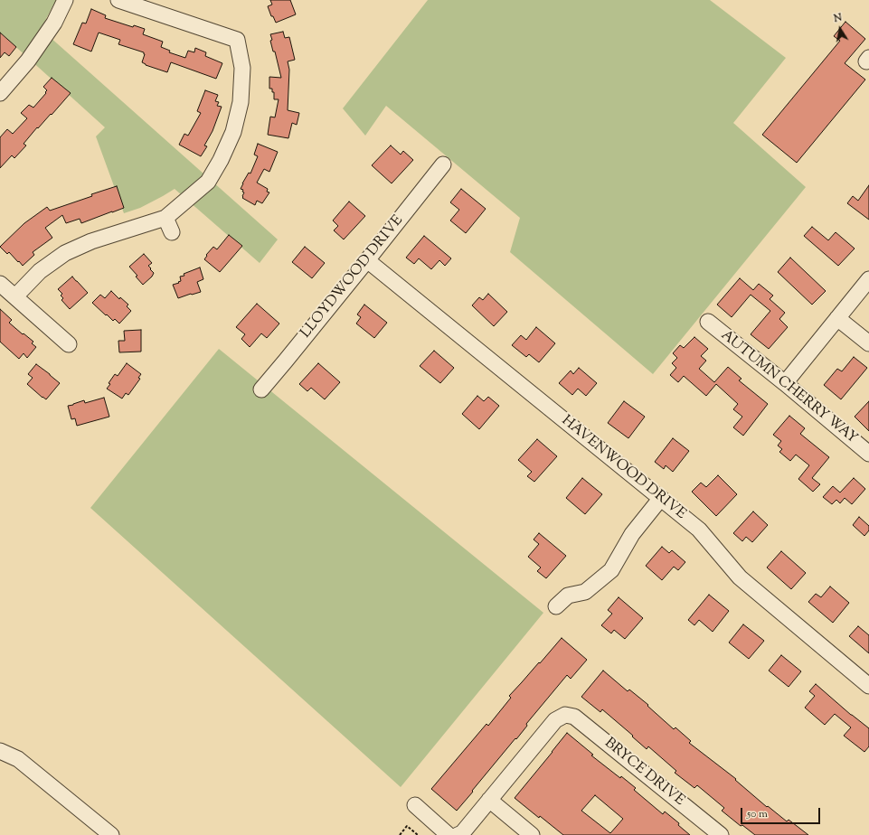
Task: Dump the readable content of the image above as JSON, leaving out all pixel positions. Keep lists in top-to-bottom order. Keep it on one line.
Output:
{"streets":{"street":["LLOYDWOOD DRIVE","AUTUMN CHERRY WAY","HAVENWOOD DRIVE","BRYCE DRIVE"]},"crossings":[["LLOYDWOOD DRIVE","HAVENWOOD DRIVE"]],"scale_bar":"50 m","north":"top"}
